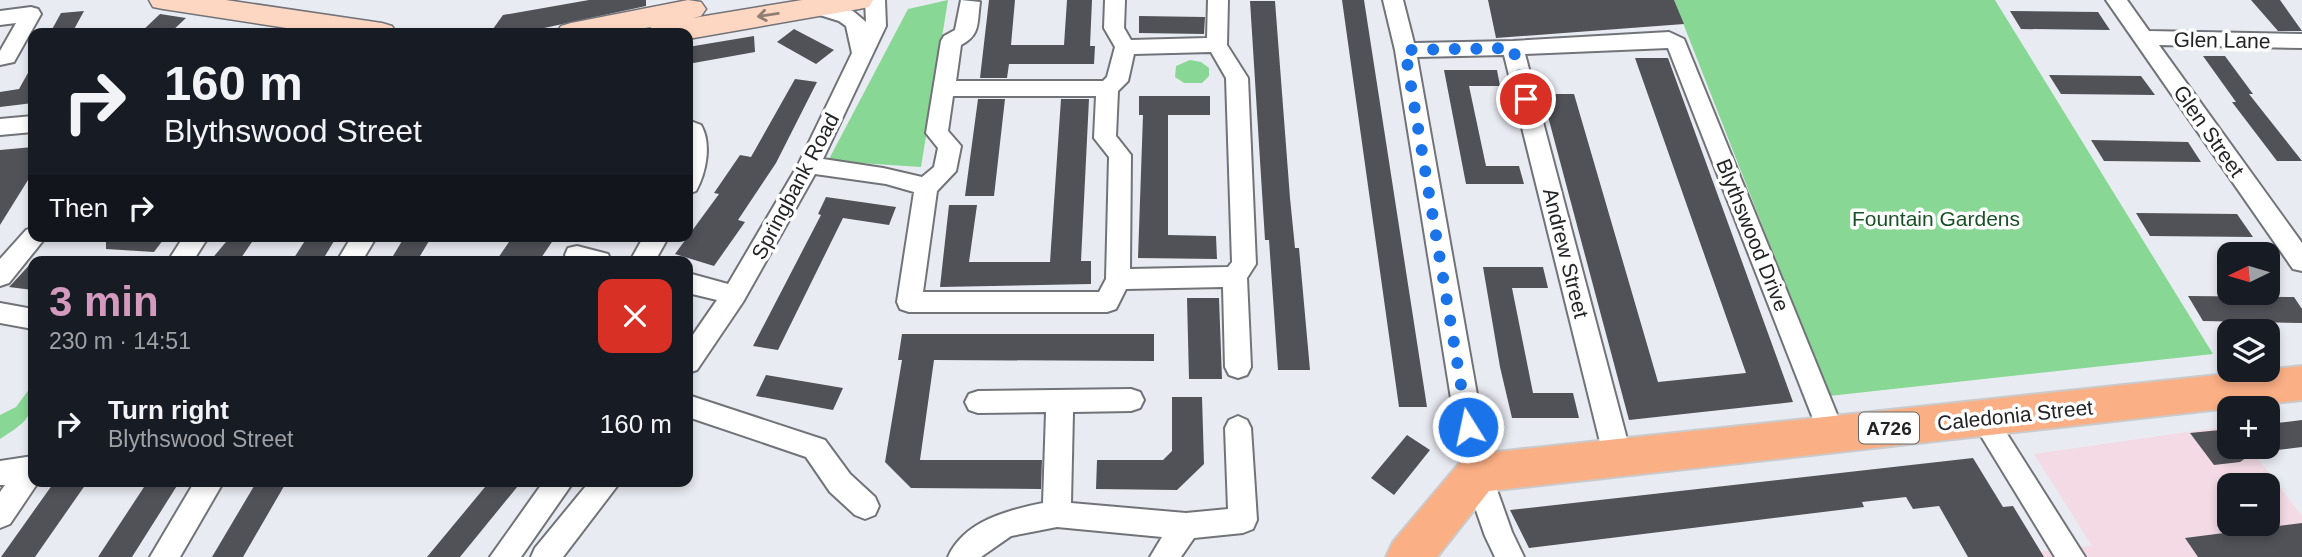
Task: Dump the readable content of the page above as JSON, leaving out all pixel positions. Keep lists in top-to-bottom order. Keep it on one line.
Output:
{"streets":{"main road":["Caledonia Street","A726"],"street":["Glen Lane","Glen Street","Springbank Road","Blythswood Drive","Andrew Street"]},"crossings":[["Glen Lane","Glen Street"],["Blythswood Drive","Andrew Street"],["Blythswood Drive","Caledonia Street"],["Andrew Street","Caledonia Street"]],"parks":["Fountain Gardens"],"north":"left","page":{"turn":["160 m","Blythswood Street"],"then":"Then","map_buttons":["+","−"],"heading":["3 min","230 m · 14:51"],"list":[{"name":"Turn right","note":"Blythswood Street","value":"160 m"}]}}
